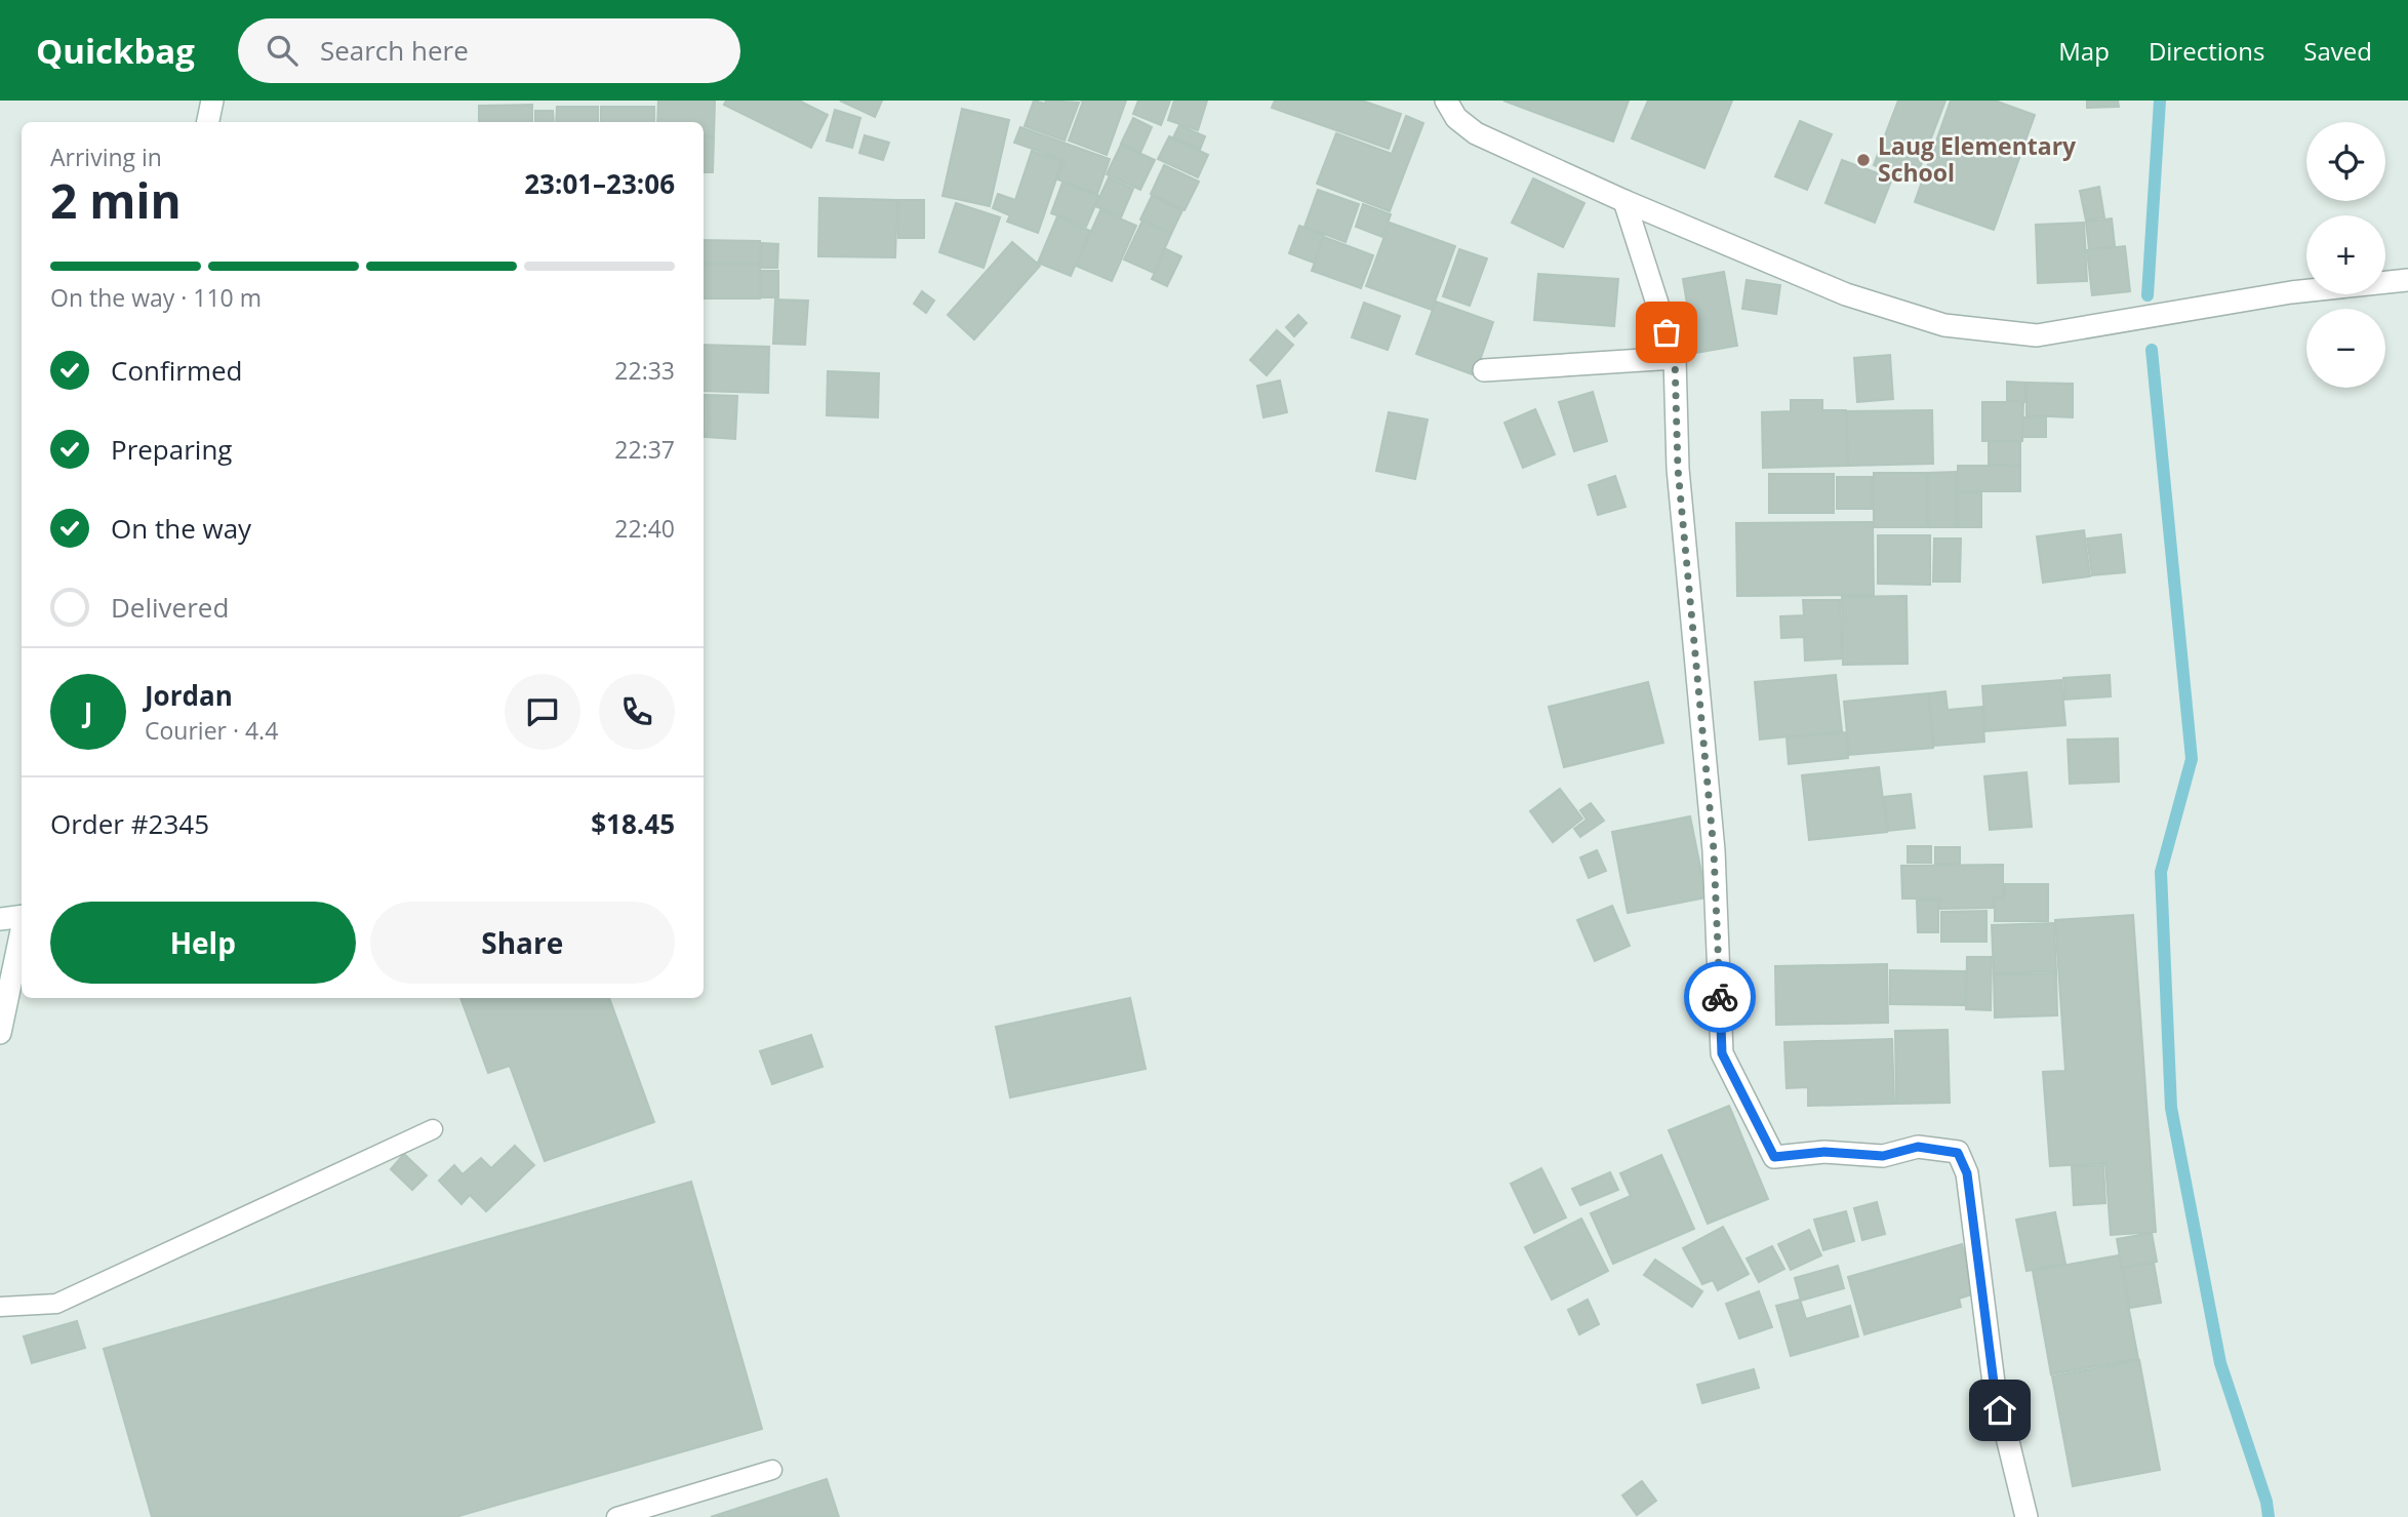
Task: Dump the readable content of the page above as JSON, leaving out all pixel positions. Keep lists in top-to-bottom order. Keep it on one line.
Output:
{"places":["Laug Elementary School"],"page":{"header":"Quickbag","search":"Search here","nav":["Map","Directions","Saved"],"map_buttons":["+","−"],"heading":["2 min","Arriving in","23:01–23:06"],"panel":["Jordan","Courier · 4.4","Order #2345","$18.45"],"bar":"On the way · 110 m","list":[["Confirmed","22:33"],["Preparing","22:37"],["On the way","22:40"],"Delivered"],"round":"J","buttons":["Help","Share"]}}
